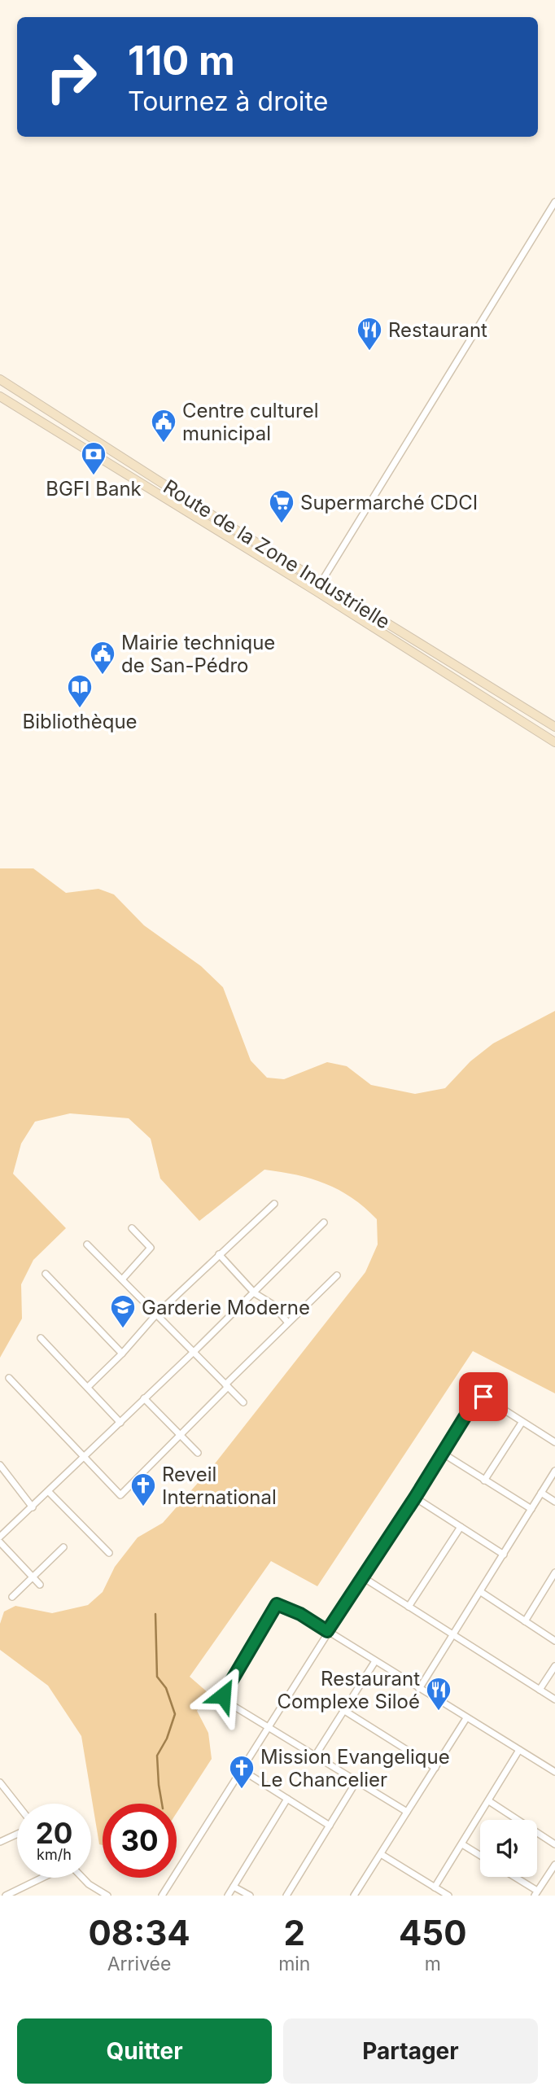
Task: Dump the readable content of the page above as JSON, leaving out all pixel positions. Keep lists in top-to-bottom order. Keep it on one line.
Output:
{"streets":{"main road":["Route de la Zone Industrielle"]},"places":{"restaurant":["Restaurant","Restaurant Complexe Siloé"],"public building":["Centre culturel municipal","Mairie technique de San-Pédro"],"bank":["BGFI Bank"],"supermarket":["Supermarché CDCI"],"library":["Bibliothèque"],"school or university":["Garderie Moderne"],"church":["Reveil International","Mission Evangelique Le Chancelier"]},"page":{"turn":["110 m","Tournez à droite"],"speed":"20 km/h","limit":"30","eta":["08:34","Arrivée","2","min","450","m"],"buttons":["Quitter","Partager"]}}
